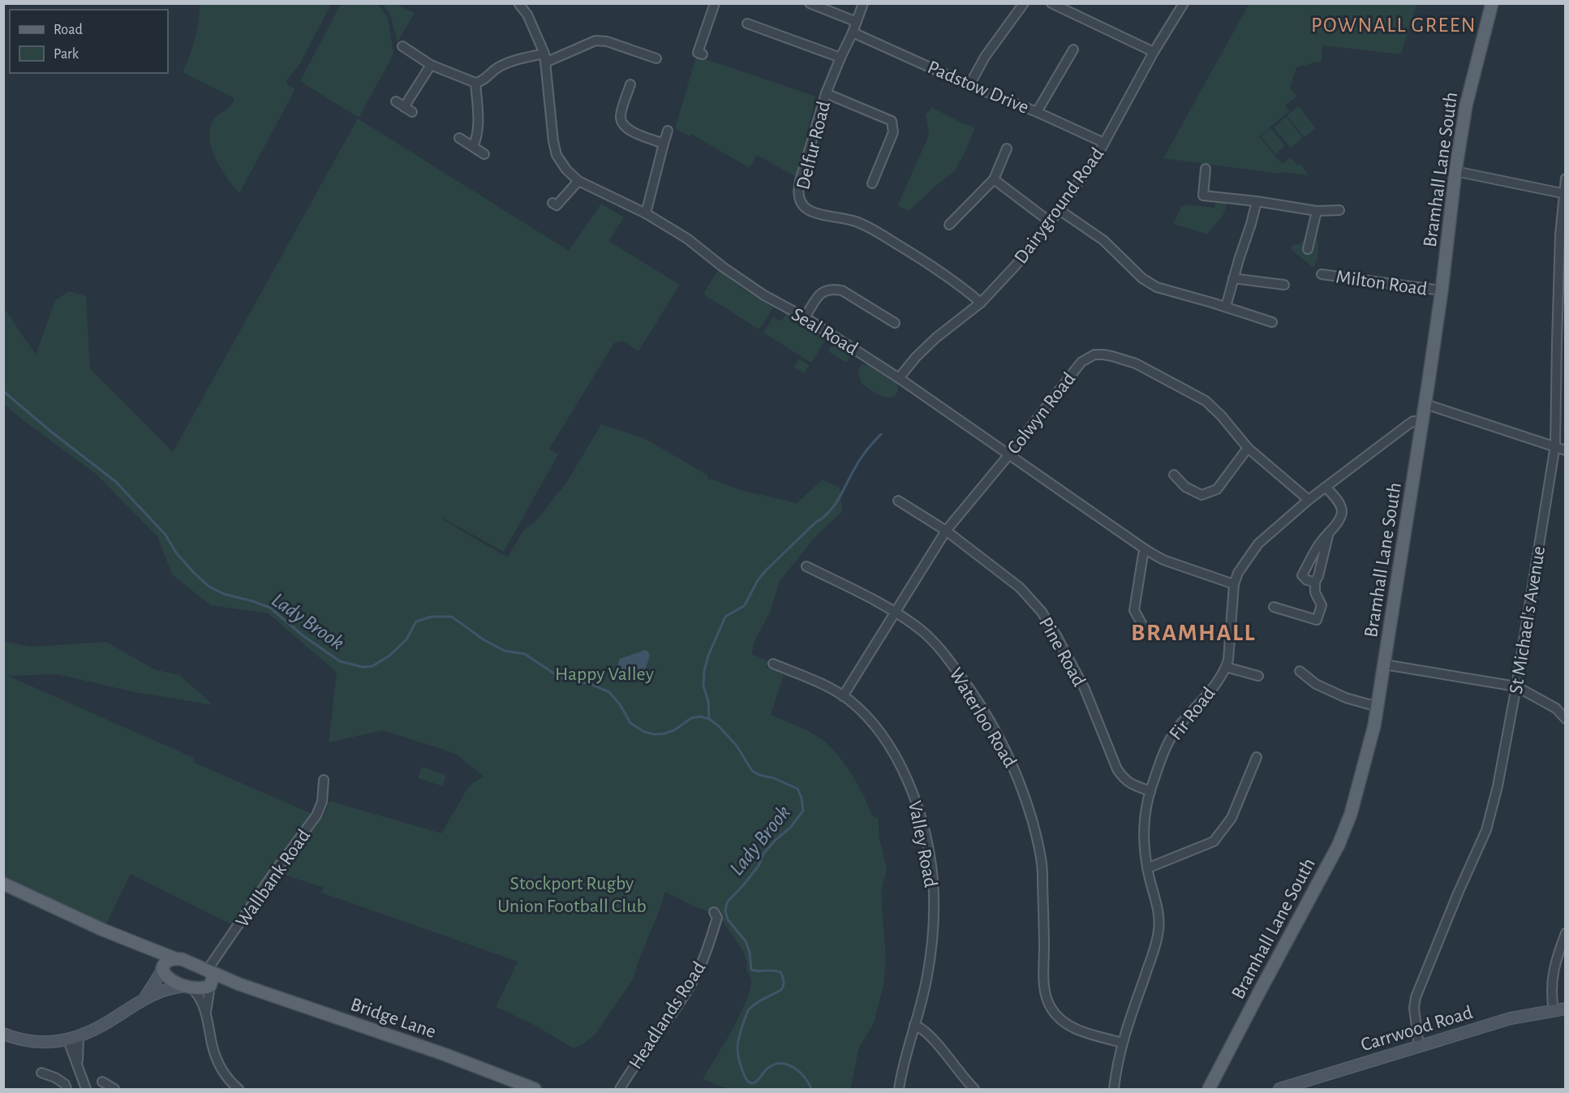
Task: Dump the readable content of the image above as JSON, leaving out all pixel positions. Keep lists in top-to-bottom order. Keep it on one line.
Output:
{"streets":{"main road":["Bramhall Lane South","Bridge Lane"],"street":["Padstow Drive","Delfur Road","Dairyground Road","Milton Road","Seal Road","Colwyn Road","St Michael's Avenue","Pine Road","Fir Road","Waterloo Road","Valley Road","Wallbank Road","Headlands Road","Carrwood Road"]},"crossings":[["Padstow Drive","Delfur Road"],["Padstow Drive","Dairyground Road"],["Delfur Road","Dairyground Road"],["Bramhall Lane South","Milton Road"],["Bramhall Lane South","Fir Road"],["Dairyground Road","Seal Road"],["Seal Road","Colwyn Road"],["Seal Road","Fir Road"],["Colwyn Road","Pine Road"],["Colwyn Road","Fir Road"],["Colwyn Road","Waterloo Road"],["Colwyn Road","Valley Road"],["St Michael's Avenue","Carrwood Road"],["Pine Road","Fir Road"],["Fir Road","Waterloo Road"],["Wallbank Road","Bridge Lane"]],"districts":["POWNALL GREEN","BRAMHALL"],"water":["Lady Brook"],"parks":["Happy Valley","Stockport Rugby Union Football Club"],"legend":["Road","Park"]}
